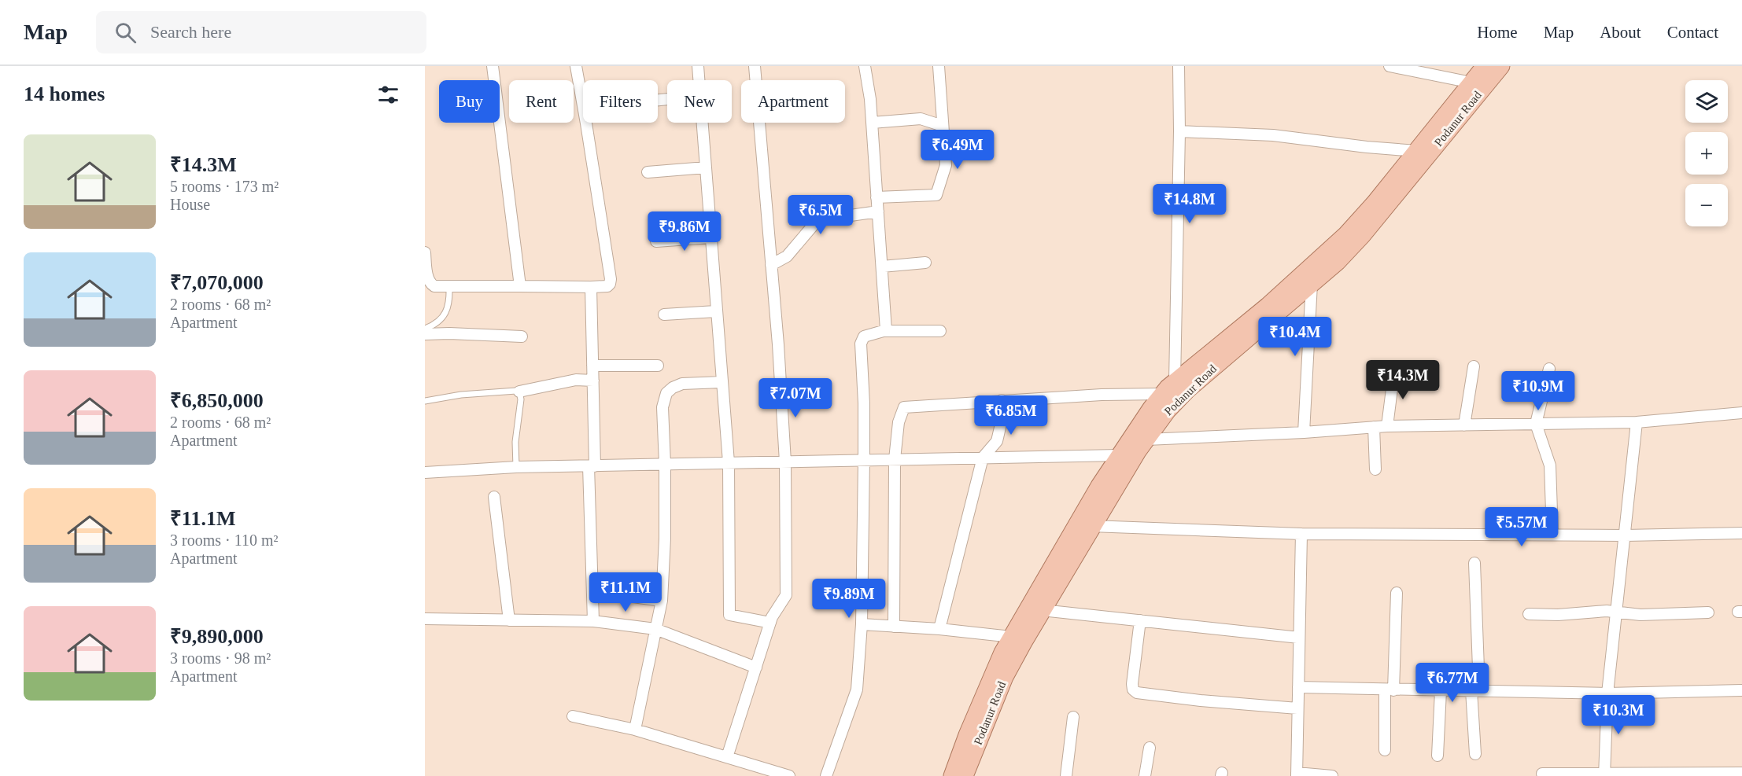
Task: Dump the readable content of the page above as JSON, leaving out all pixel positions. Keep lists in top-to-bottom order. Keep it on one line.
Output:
{"streets":{"main road":["Podanur Road"]},"page":{"header":"Map","search":"Search here","nav":["Home","Map","About","Contact"],"heading":"14 homes","map_buttons":["+","−"],"chip":["Buy","Rent","Filters","New","Apartment"],"list":[{"name":"₹14.3M","note":"5 rooms · 173 m² · House"},{"name":"₹7,070,000","note":"2 rooms · 68 m² · Apartment"},{"name":"₹6,850,000","note":"2 rooms · 68 m² · Apartment"},{"name":"₹11.1M","note":"3 rooms · 110 m² · Apartment"},{"name":"₹9,890,000","note":"3 rooms · 98 m² · Apartment"}],"price":["₹6.49M","₹14.8M","₹6.5M","₹9.86M","₹10.4M","₹14.3M","₹10.9M","₹7.07M","₹6.85M","₹5.57M","₹11.1M","₹9.89M","₹6.77M","₹10.3M"]}}
